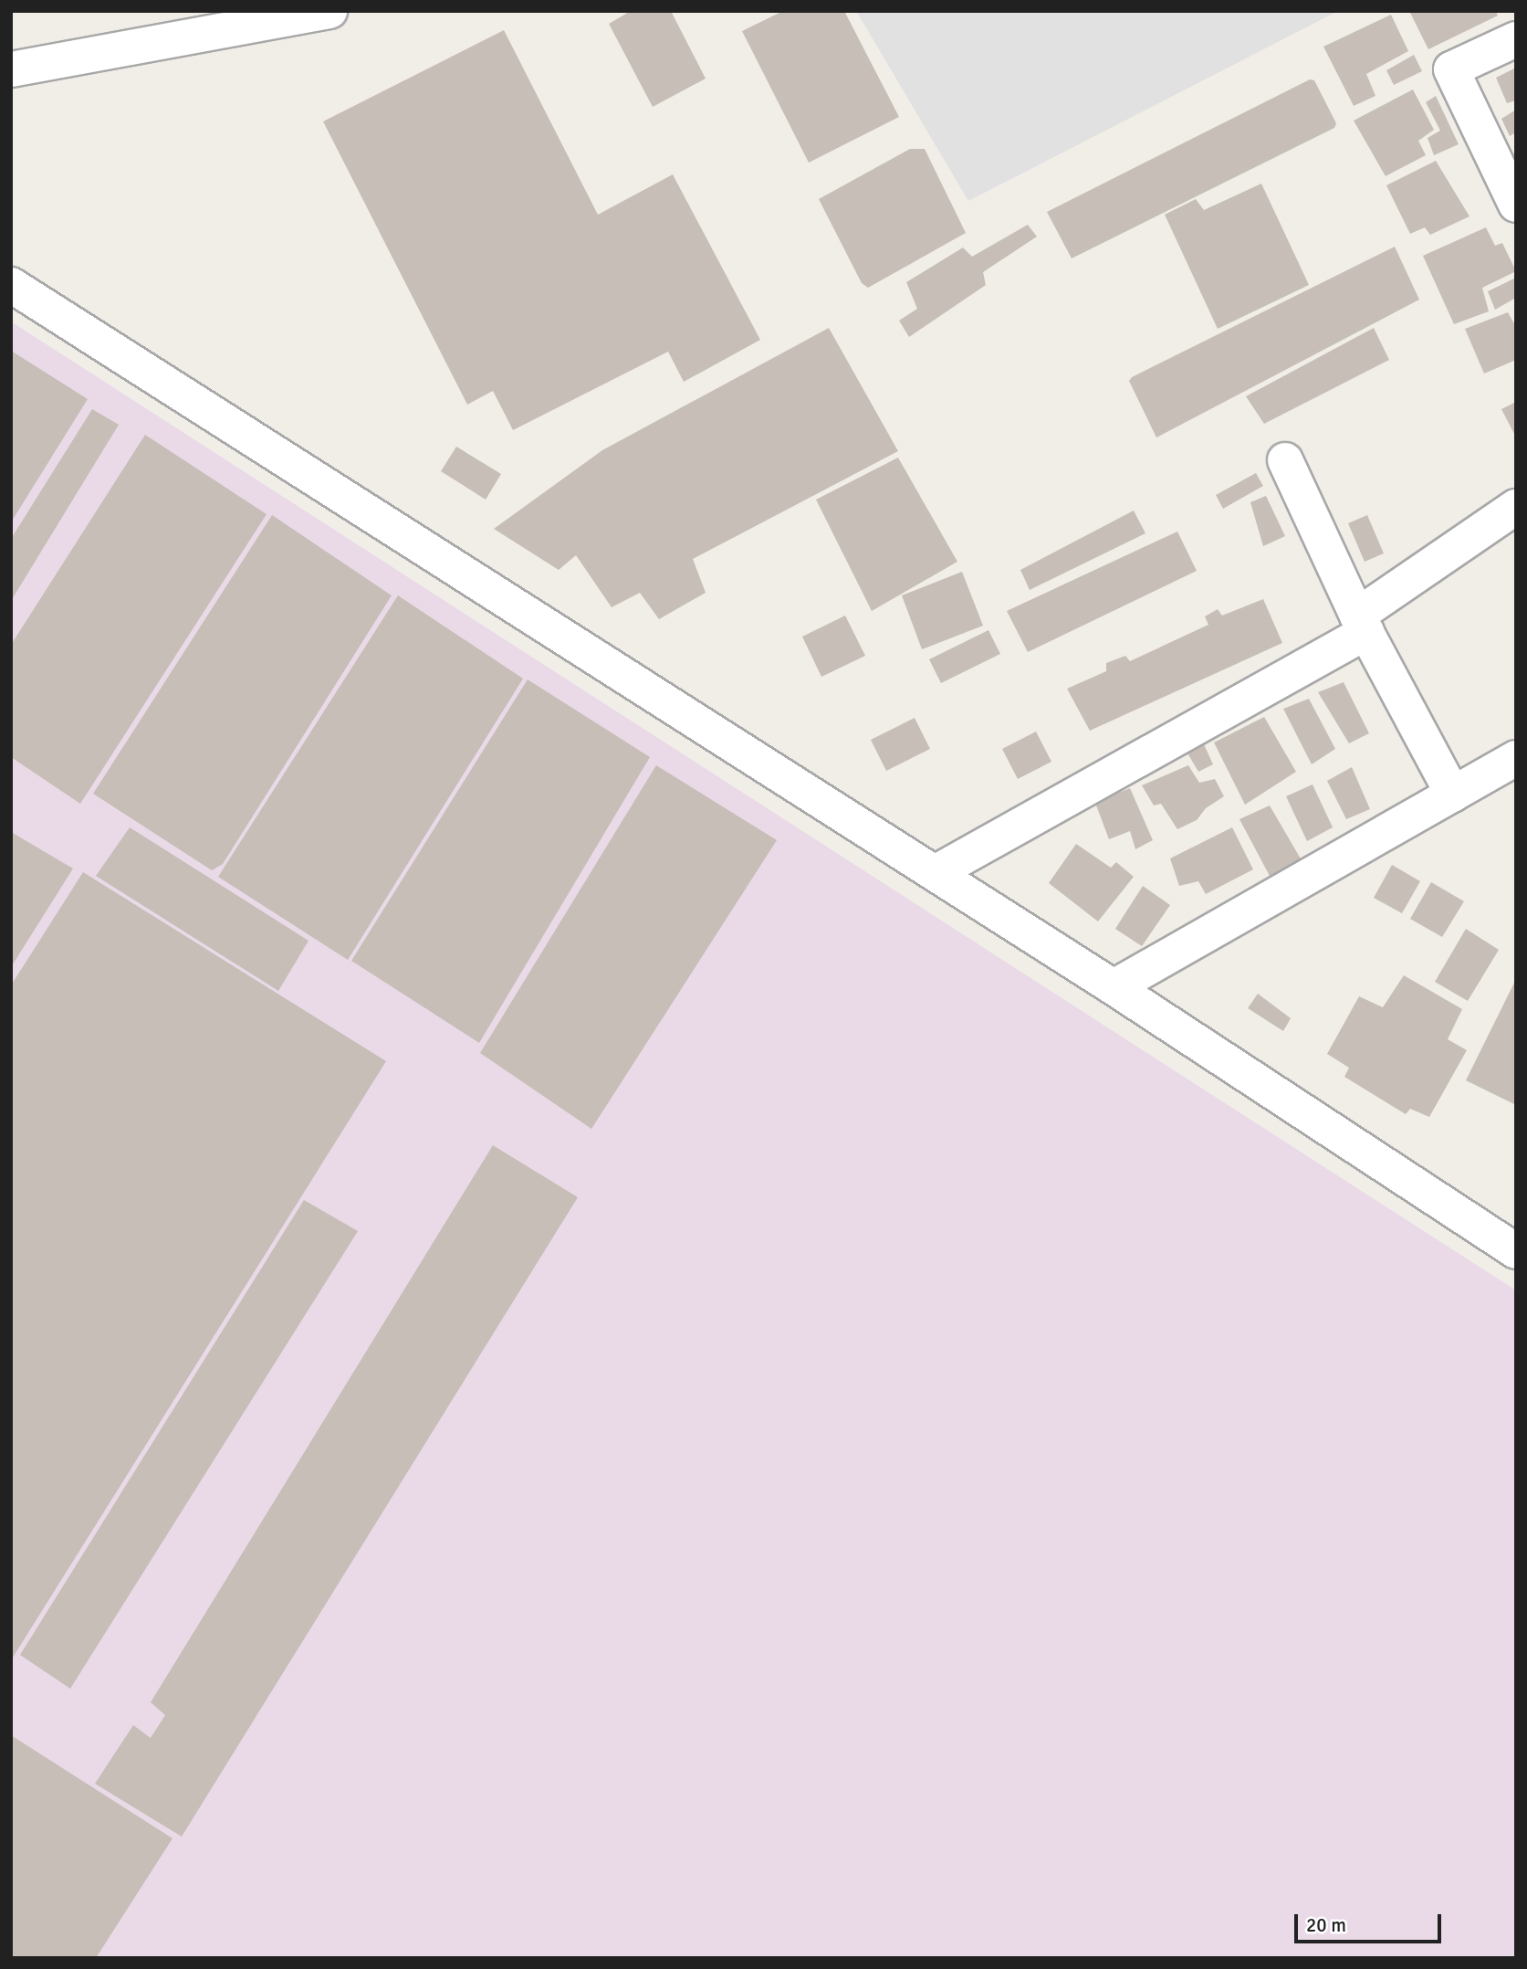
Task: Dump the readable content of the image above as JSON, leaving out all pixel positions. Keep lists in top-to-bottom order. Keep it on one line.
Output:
{"scale_bar":"20 m"}
